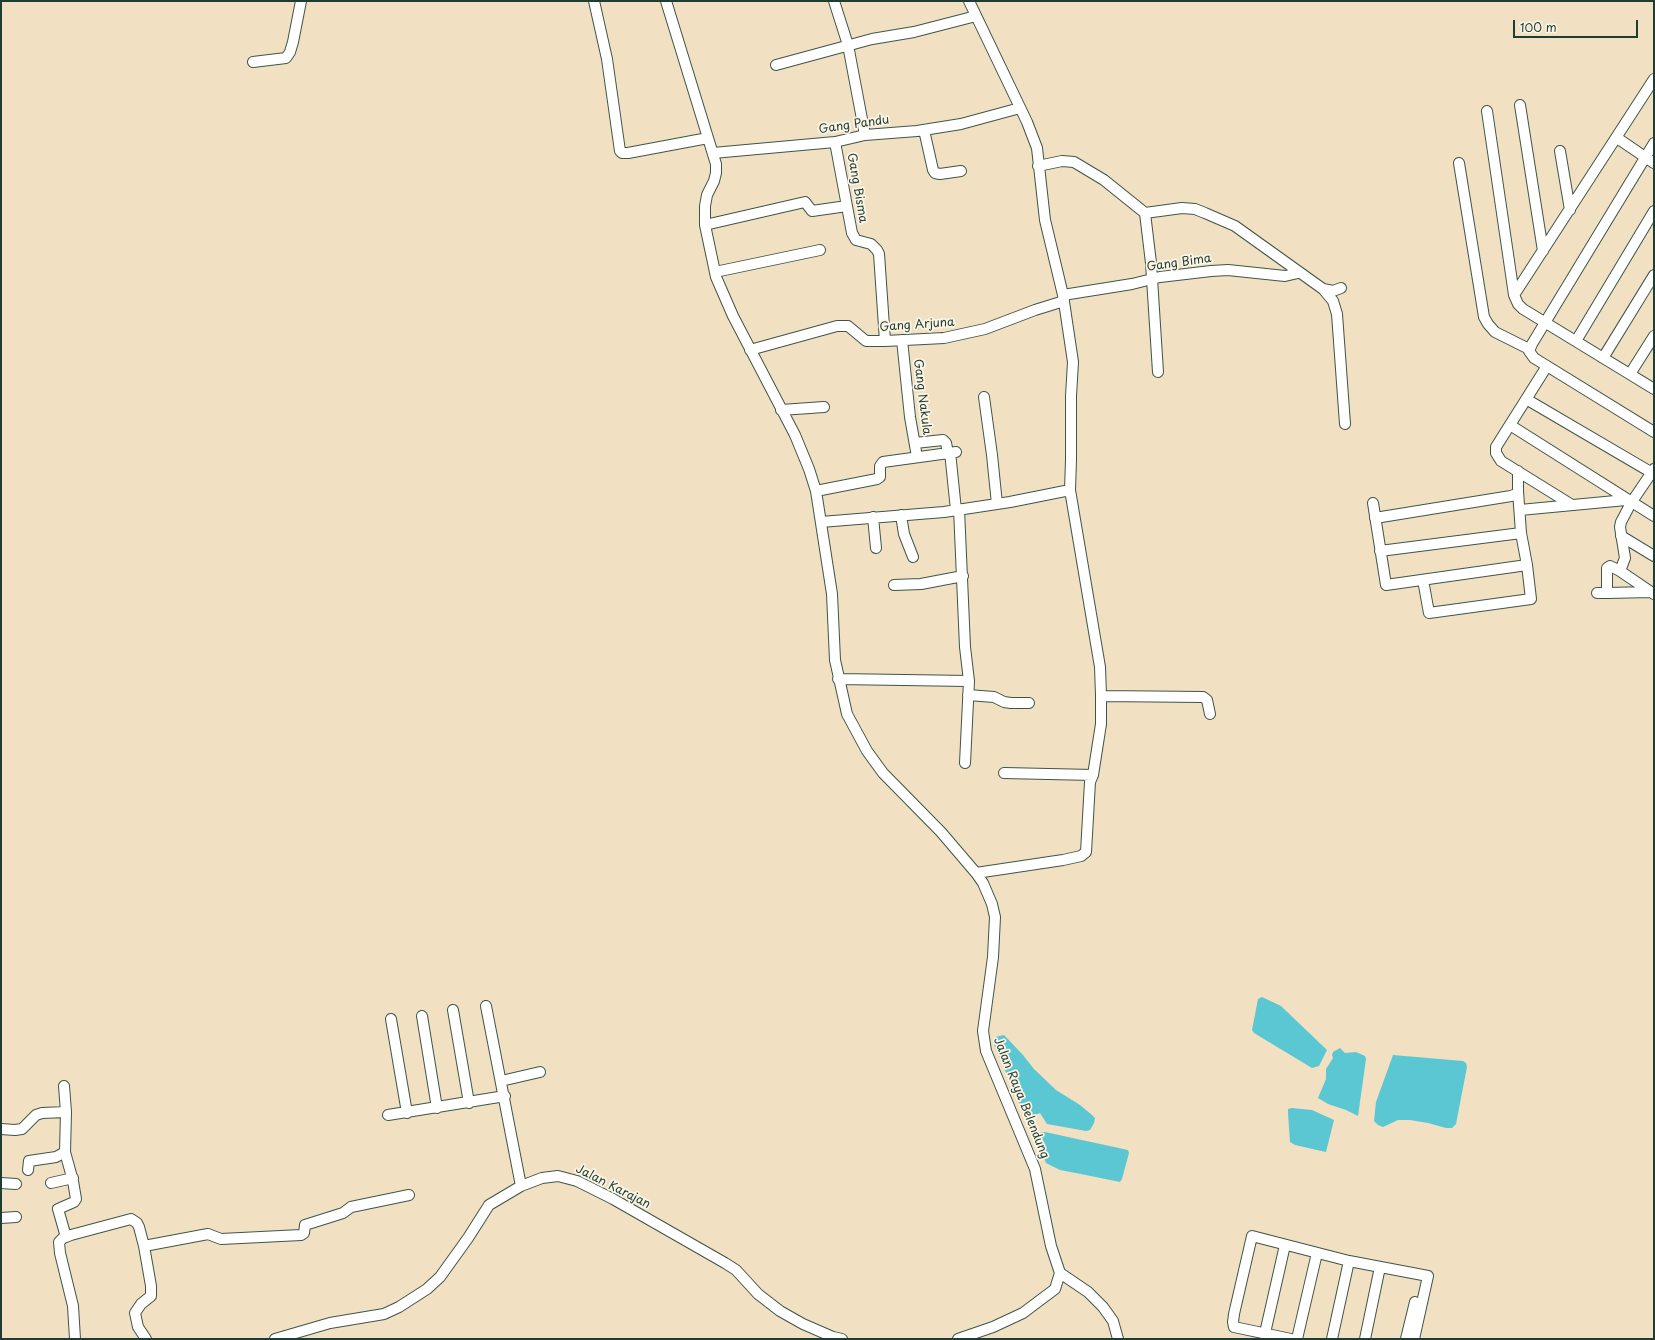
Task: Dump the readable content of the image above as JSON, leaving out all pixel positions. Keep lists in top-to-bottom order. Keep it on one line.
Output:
{"streets":{"street":["Gang Pandu","Gang Bisma","Gang Bima","Gang Arjuna","Gang Nakula","Jalan Raya Belendung","Jalan Karajan"]},"crossings":[["Gang Pandu","Gang Bisma"],["Gang Pandu","Jalan Raya Belendung"],["Gang Bisma","Gang Arjuna"],["Gang Bima","Gang Arjuna"],["Gang Arjuna","Gang Nakula"],["Gang Arjuna","Jalan Raya Belendung"]],"scale_bar":"100 m"}
